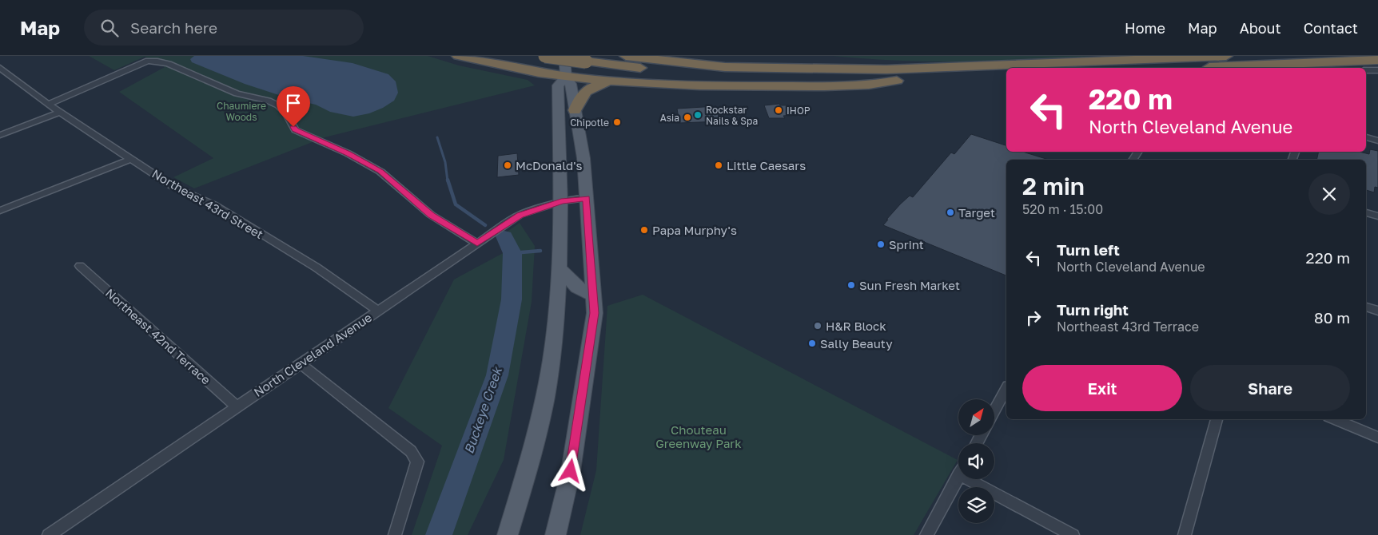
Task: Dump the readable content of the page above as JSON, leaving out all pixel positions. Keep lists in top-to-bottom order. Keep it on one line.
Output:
{"streets":{"street":["Northeast 43rd Street","Northeast 42nd Terrace","North Cleveland Avenue"]},"crossings":[["Northeast 43rd Street","North Cleveland Avenue"],["Northeast 42nd Terrace","North Cleveland Avenue"]],"water":["Buckeye Creek"],"parks":["Chaumiere Woods","Chouteau Greenway Park"],"places":["IHOP","Rockstar Nails & Spa","Asia","Chipotle","McDonald's","Little Caesars","Target","Papa Murphy's","Sprint","Sun Fresh Market","H&R Block","Sally Beauty"],"north":"top right","page":{"header":"Map","search":"Search here","nav":["Home","Map","About","Contact"],"turn":["220 m","North Cleveland Avenue"],"heading":["2 min","520 m · 15:00"],"list":[{"name":"Turn left","note":"North Cleveland Avenue","value":"220 m"},{"name":"Turn right","note":"Northeast 43rd Terrace","value":"80 m"}],"buttons":["Exit","Share"]}}
